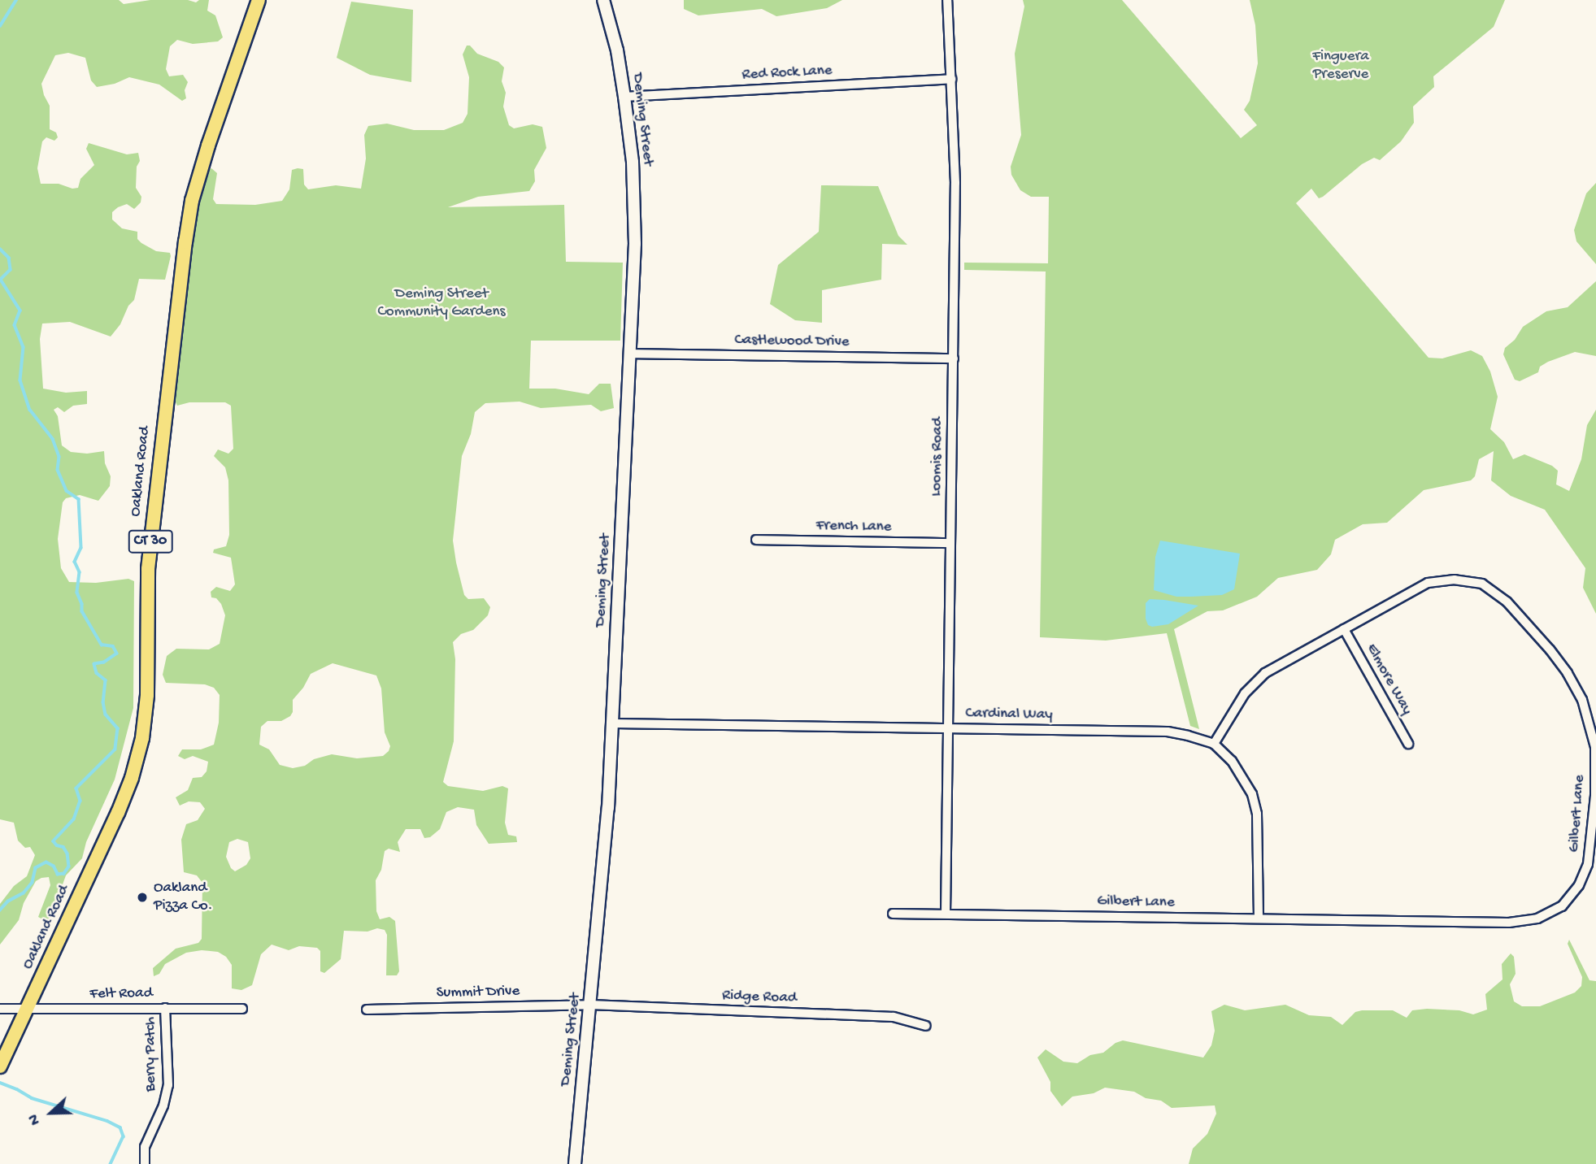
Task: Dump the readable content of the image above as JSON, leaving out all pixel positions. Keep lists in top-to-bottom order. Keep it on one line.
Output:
{"streets":{"main road":["Oakland Road","CT 30"],"street":["Red Rock Lane","Deming Street","Castlewood Drive","Loomis Road","French Lane","Elmore Way","Cardinal Way","Gilbert Lane","Summit Drive","Felt Road","Ridge Road","Berry Patch"]},"crossings":[["Red Rock Lane","Deming Street"],["Red Rock Lane","Loomis Road"],["Deming Street","Castlewood Drive"],["Deming Street","Cardinal Way"],["Deming Street","Summit Drive"],["Deming Street","Ridge Road"],["Castlewood Drive","Loomis Road"],["Loomis Road","French Lane"],["Loomis Road","Cardinal Way"],["Loomis Road","Gilbert Lane"],["Oakland Road","Felt Road"],["Elmore Way","Gilbert Lane"],["Cardinal Way","Gilbert Lane"],["Summit Drive","Ridge Road"],["Felt Road","Berry Patch"]],"parks":["Finguera Preserve","Deming Street Community Gardens"],"places":["Oakland Pizza Co."],"north":"left"}
